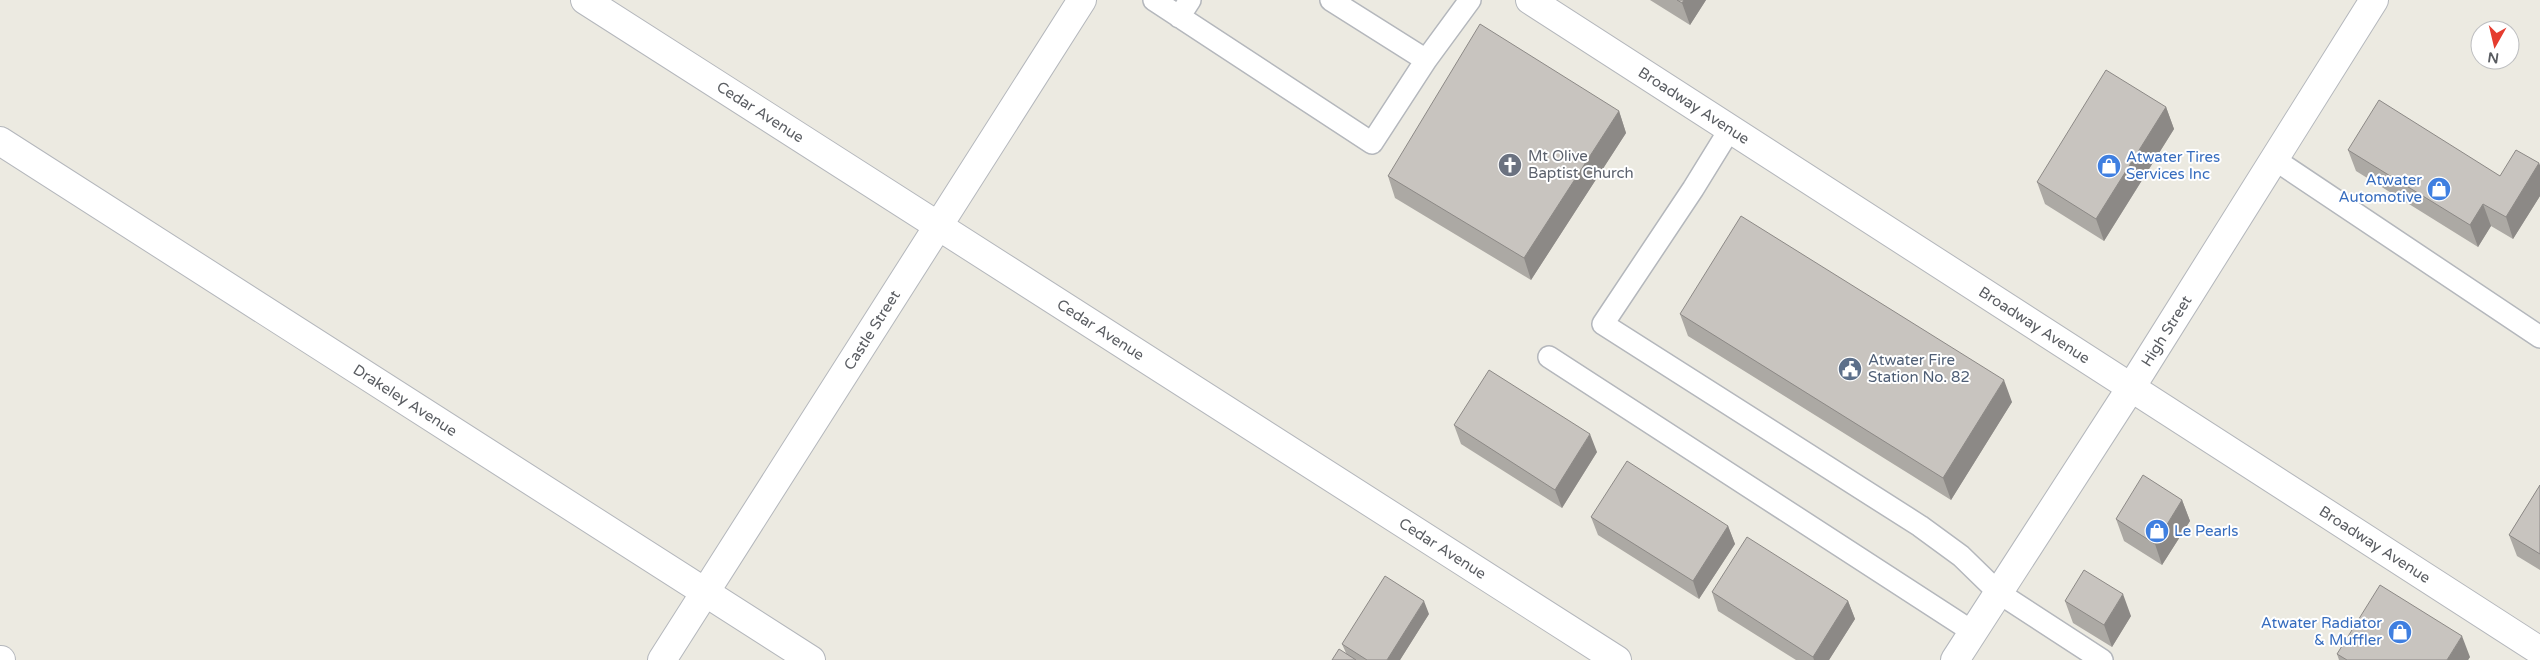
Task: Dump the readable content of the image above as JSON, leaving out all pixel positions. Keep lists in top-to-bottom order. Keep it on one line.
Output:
{"streets":{"street":["Broadway Avenue","Cedar Avenue","Castle Street","High Street","Drakeley Avenue"]},"crossings":[["Broadway Avenue","High Street"],["Cedar Avenue","Castle Street"],["Castle Street","Drakeley Avenue"]],"places":{"church":["Mt Olive Baptist Church"],"shop":["Atwater Tires Services Inc","Atwater Automotive","Le Pearls","Atwater Radiator & Muffler"],"public building":["Atwater Fire Station No. 82"]},"north":"bottom"}
